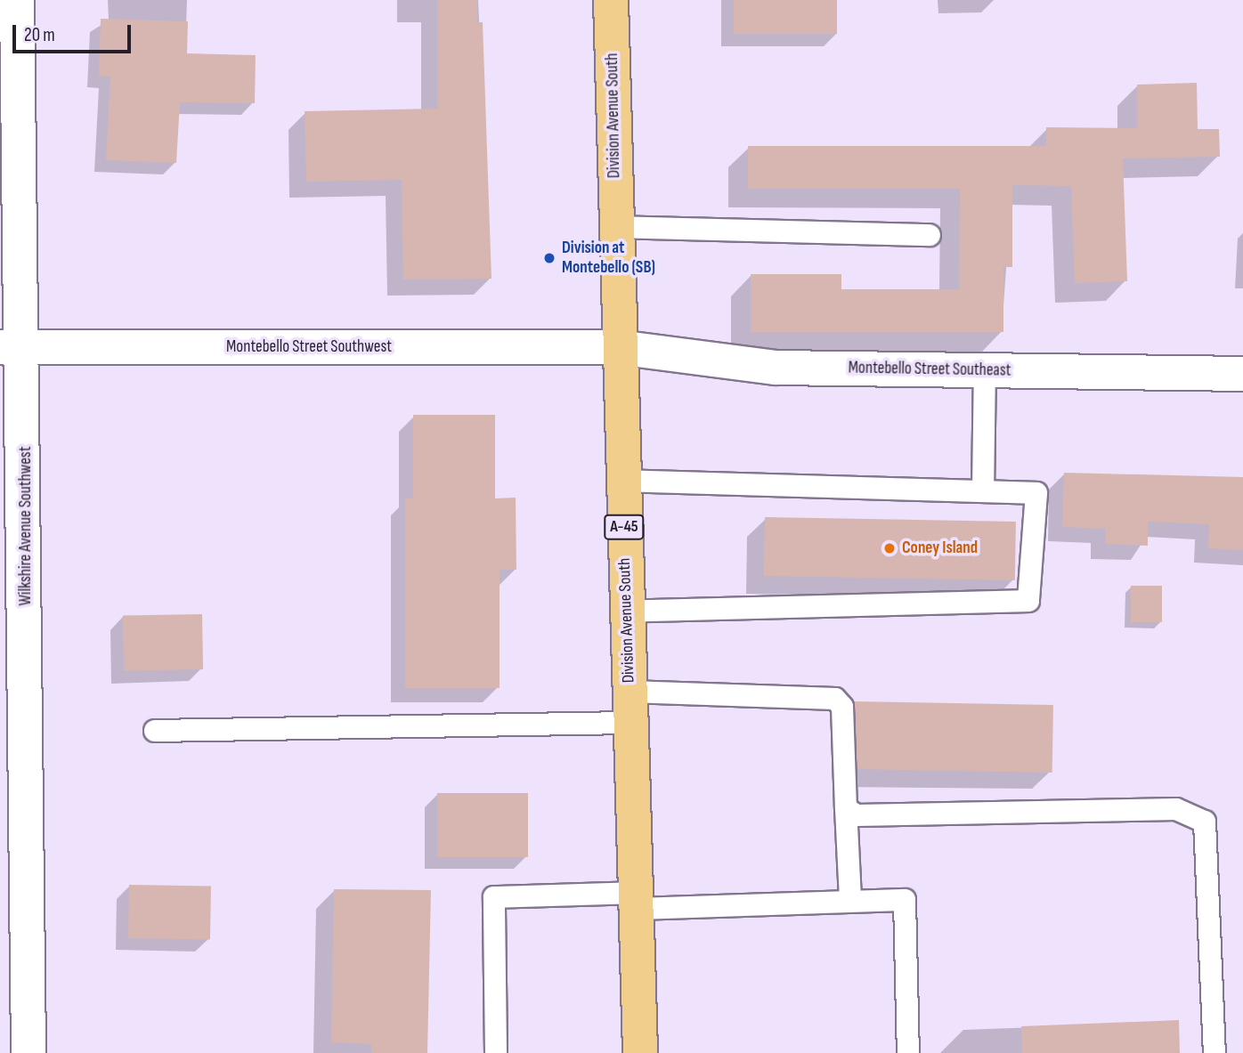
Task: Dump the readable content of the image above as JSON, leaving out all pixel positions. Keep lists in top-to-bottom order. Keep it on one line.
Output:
{"streets":{"main road":["Division Avenue South","A-45"],"street":["Montebello Street Southwest","Montebello Street Southeast","Wilkshire Avenue Southwest"]},"crossings":[["Division Avenue South","Montebello Street Southwest"],["Division Avenue South","Montebello Street Southeast"],["Montebello Street Southwest","Montebello Street Southeast"],["Montebello Street Southwest","Wilkshire Avenue Southwest"]],"places":["Division at Montebello (SB)","Coney Island"],"scale_bar":"20 m"}
